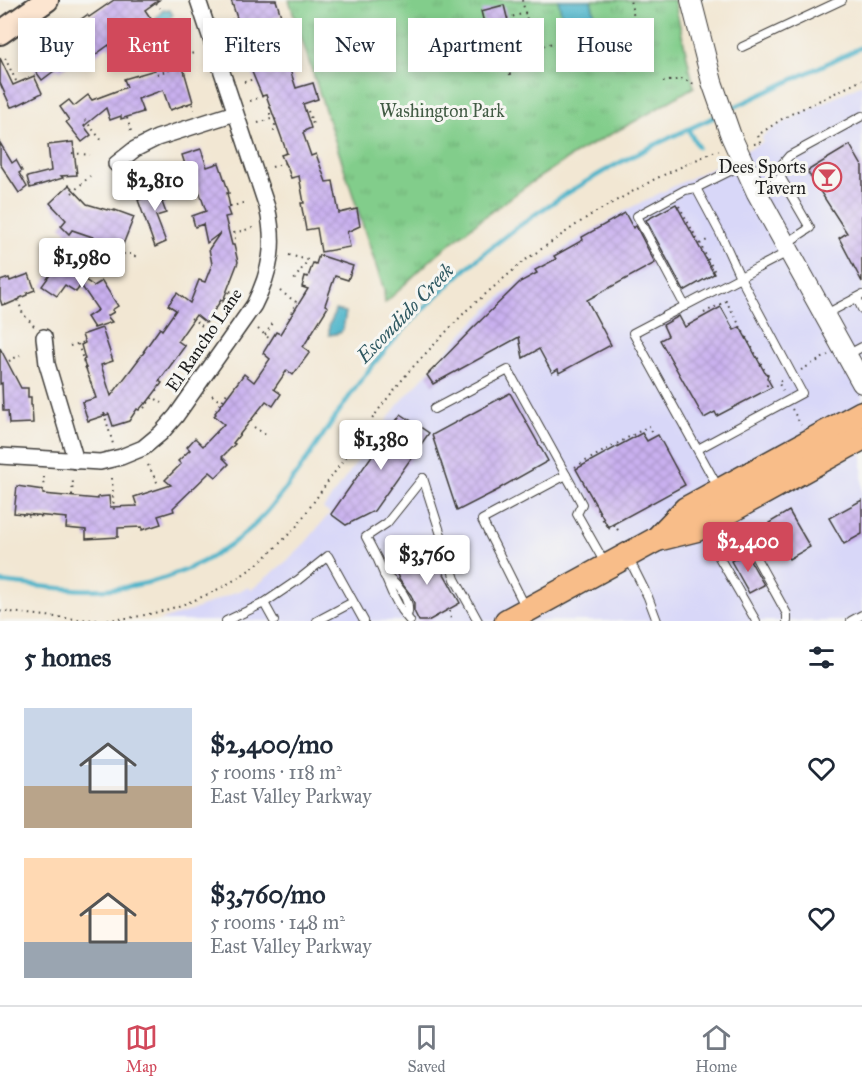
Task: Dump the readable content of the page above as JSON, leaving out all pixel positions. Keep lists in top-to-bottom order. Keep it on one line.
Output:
{"streets":{"street":["El Rancho Lane"]},"water":["Escondido Creek"],"parks":["Washington Park"],"places":{"bar":["Dees Sports Tavern"]},"page":{"chip":["Buy","Rent","Filters","New","Apartment","House"],"price":["$2,810","$1,980","$1,380","$2,400","$3,760"],"heading":"5 homes","list":[{"name":"$2,400/mo","note":"5 rooms · 118 m² · East Valley Parkway"},{"name":"$3,760/mo","note":"5 rooms · 148 m² · East Valley Parkway"}],"tabs":["Map","Saved","Home"]}}
